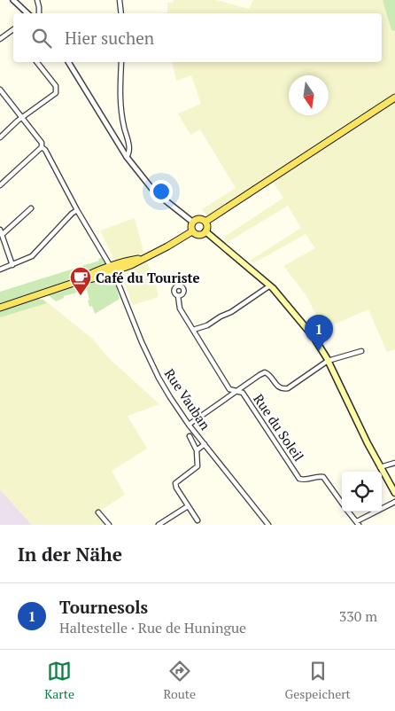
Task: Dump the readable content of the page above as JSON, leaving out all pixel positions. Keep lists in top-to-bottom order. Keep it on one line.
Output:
{"streets":{"street":["Rue Vauban","Rue du Soleil"]},"places":{"cafe":["Café du Touriste"]},"north":"bottom","page":{"search":"Hier suchen","pins":"1","heading":"In der Nähe","list":[{"mark":"1","name":"Tournesols","note":"Haltestelle · Rue de Huningue","value":"330 m"}],"nav":["Karte","Route","Gespeichert"]}}
